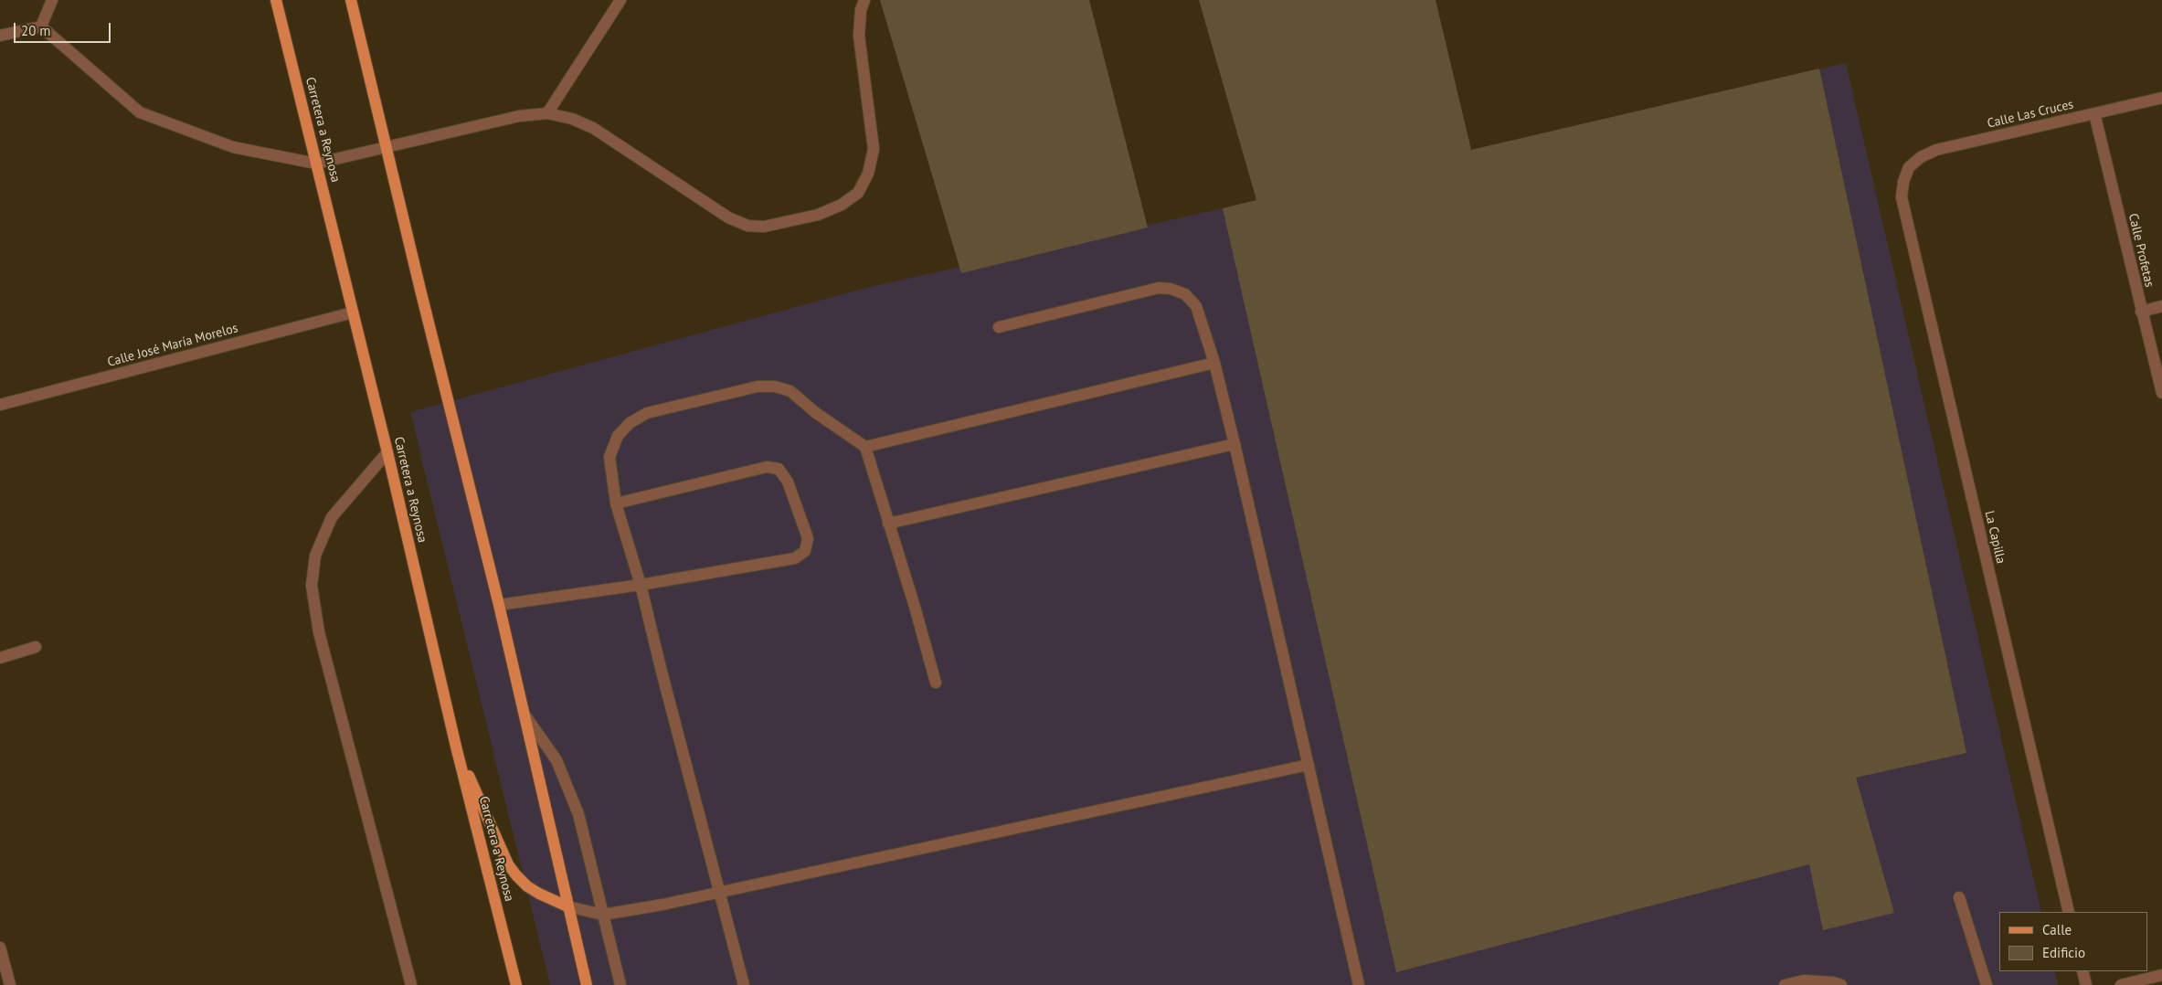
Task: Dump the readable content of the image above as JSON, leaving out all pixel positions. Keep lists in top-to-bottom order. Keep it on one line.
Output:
{"streets":{"main road":["Carretera a Reynosa"],"street":["Calle Las Cruces","Calle Profetas","Calle José María Morelos","La Capilla"]},"crossings":[["Calle Las Cruces","Calle Profetas"],["Calle Las Cruces","La Capilla"],["Carretera a Reynosa","Calle José María Morelos"]],"legend":["Calle","Edificio"],"scale_bar":"20 m"}
